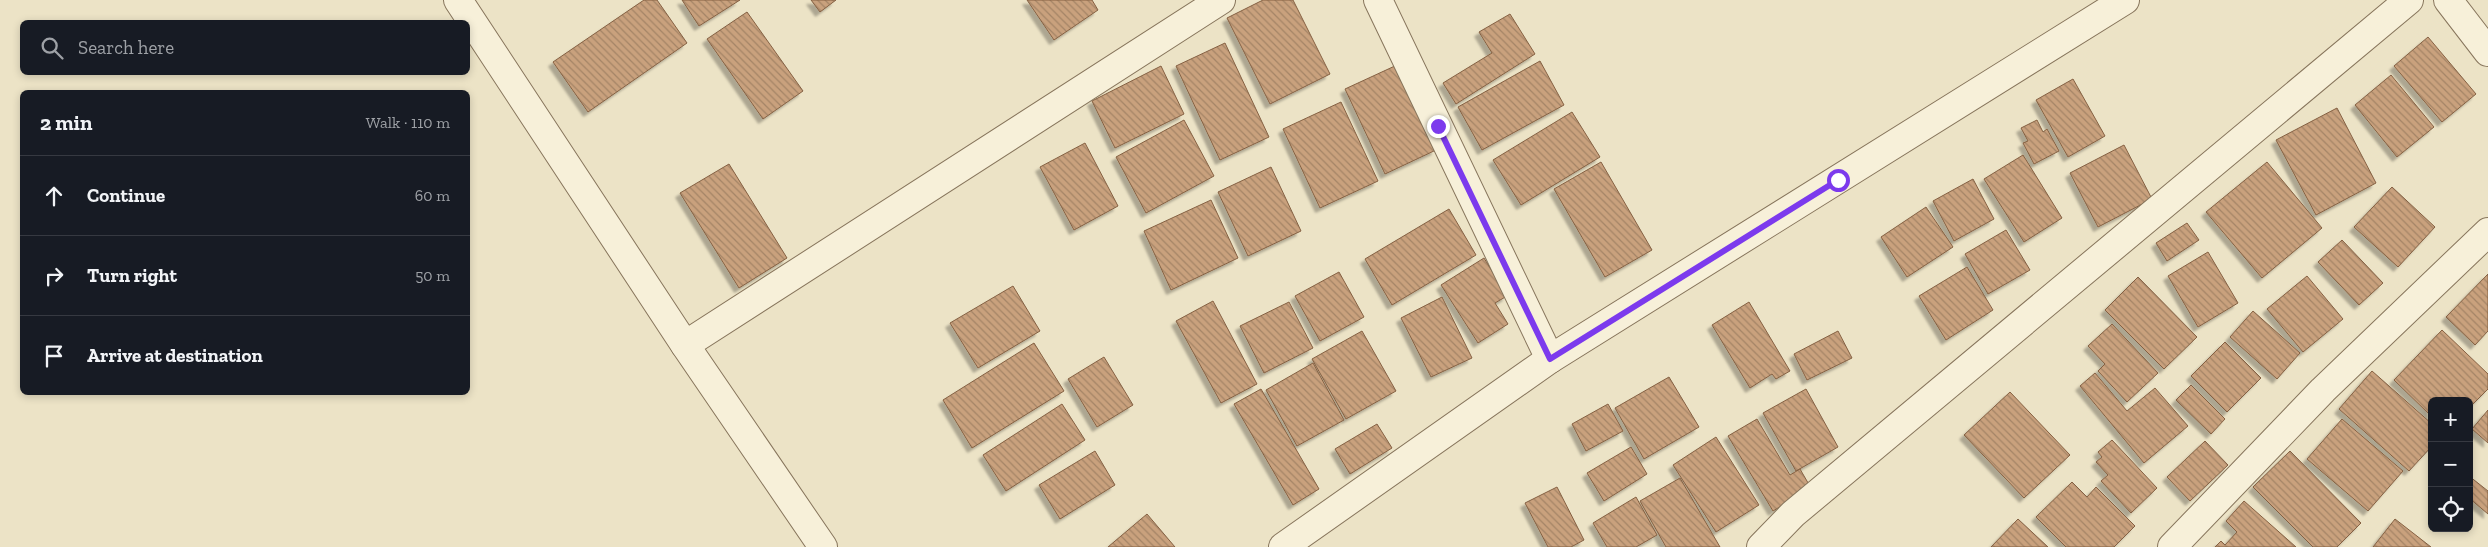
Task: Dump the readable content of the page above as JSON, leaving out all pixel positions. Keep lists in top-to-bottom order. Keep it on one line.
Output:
{"page":{"search":"Search here","heading":["2 min","Walk · 110 m"],"list":[["Continue","60 m"],["Turn right","50 m"],"Arrive at destination"],"map_buttons":["+","−"]}}
